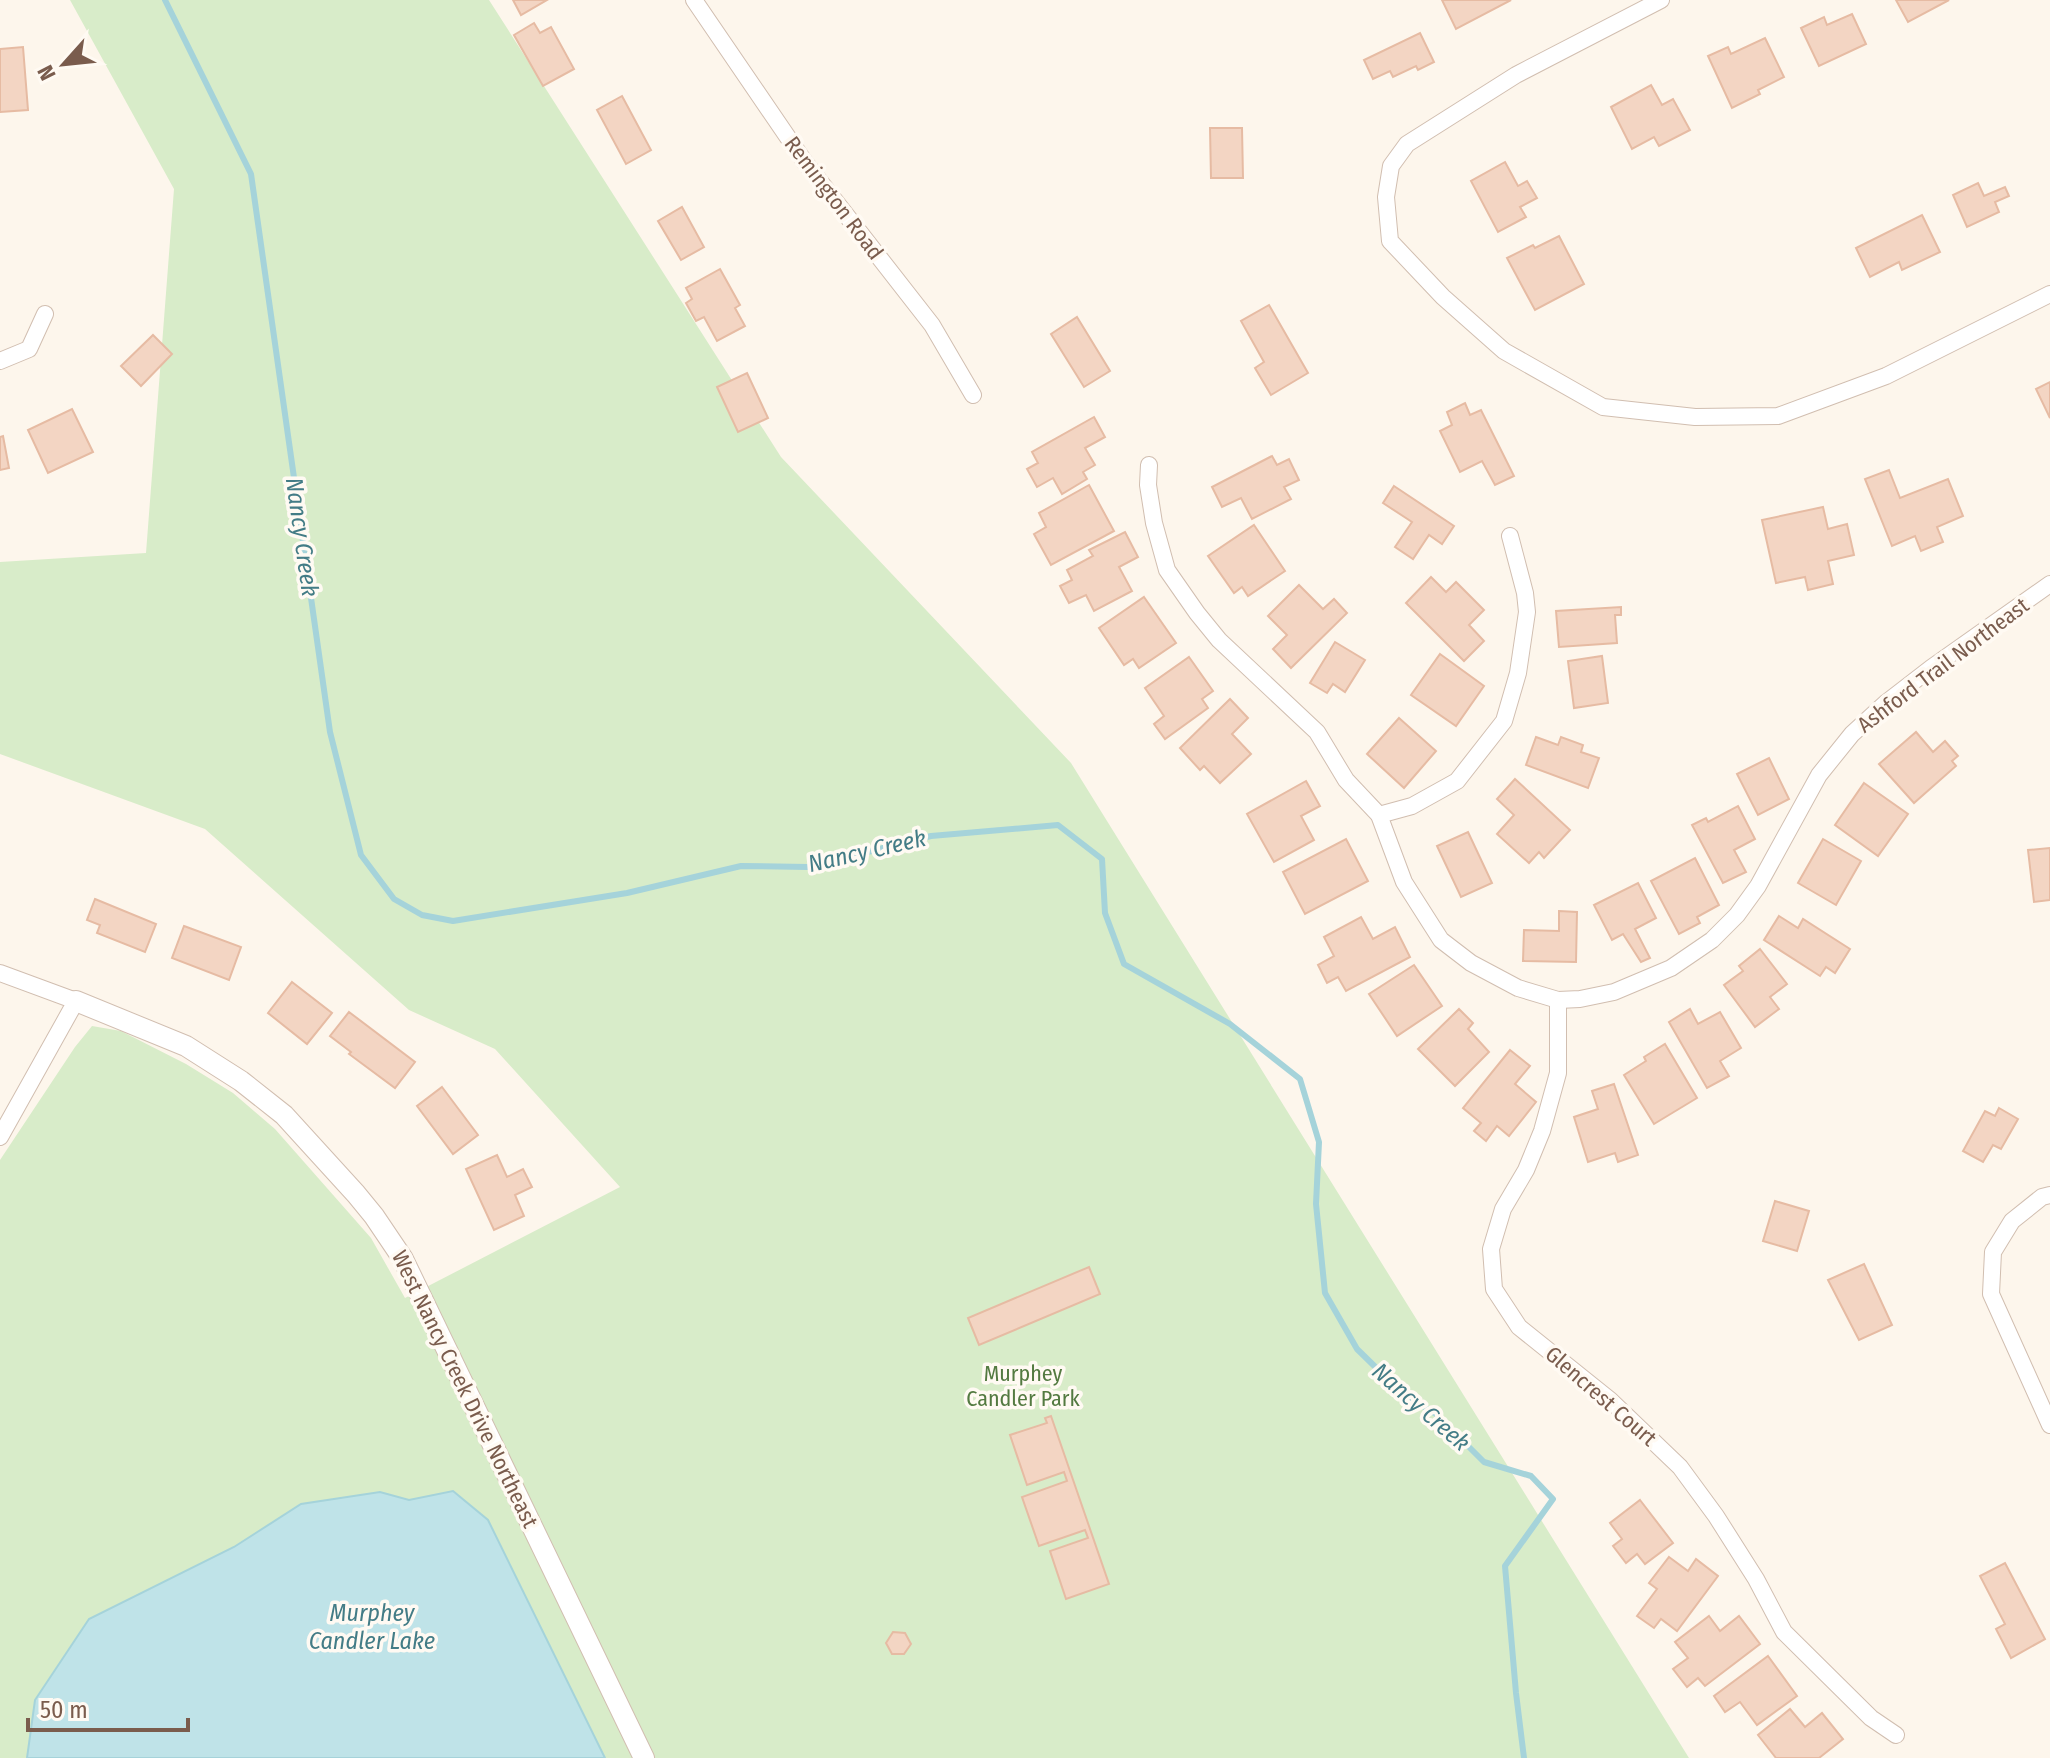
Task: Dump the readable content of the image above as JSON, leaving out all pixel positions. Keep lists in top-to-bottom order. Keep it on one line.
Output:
{"streets":{"street":["Remington Road","Ashford Trail Northeast","West Nancy Creek Drive Northeast","Glencrest Court"]},"crossings":[["Ashford Trail Northeast","Glencrest Court"]],"water":["Nancy Creek","Murphey Candler Lake"],"parks":["Murphey Candler Park"],"scale_bar":"50 m","north":"bottom left"}
